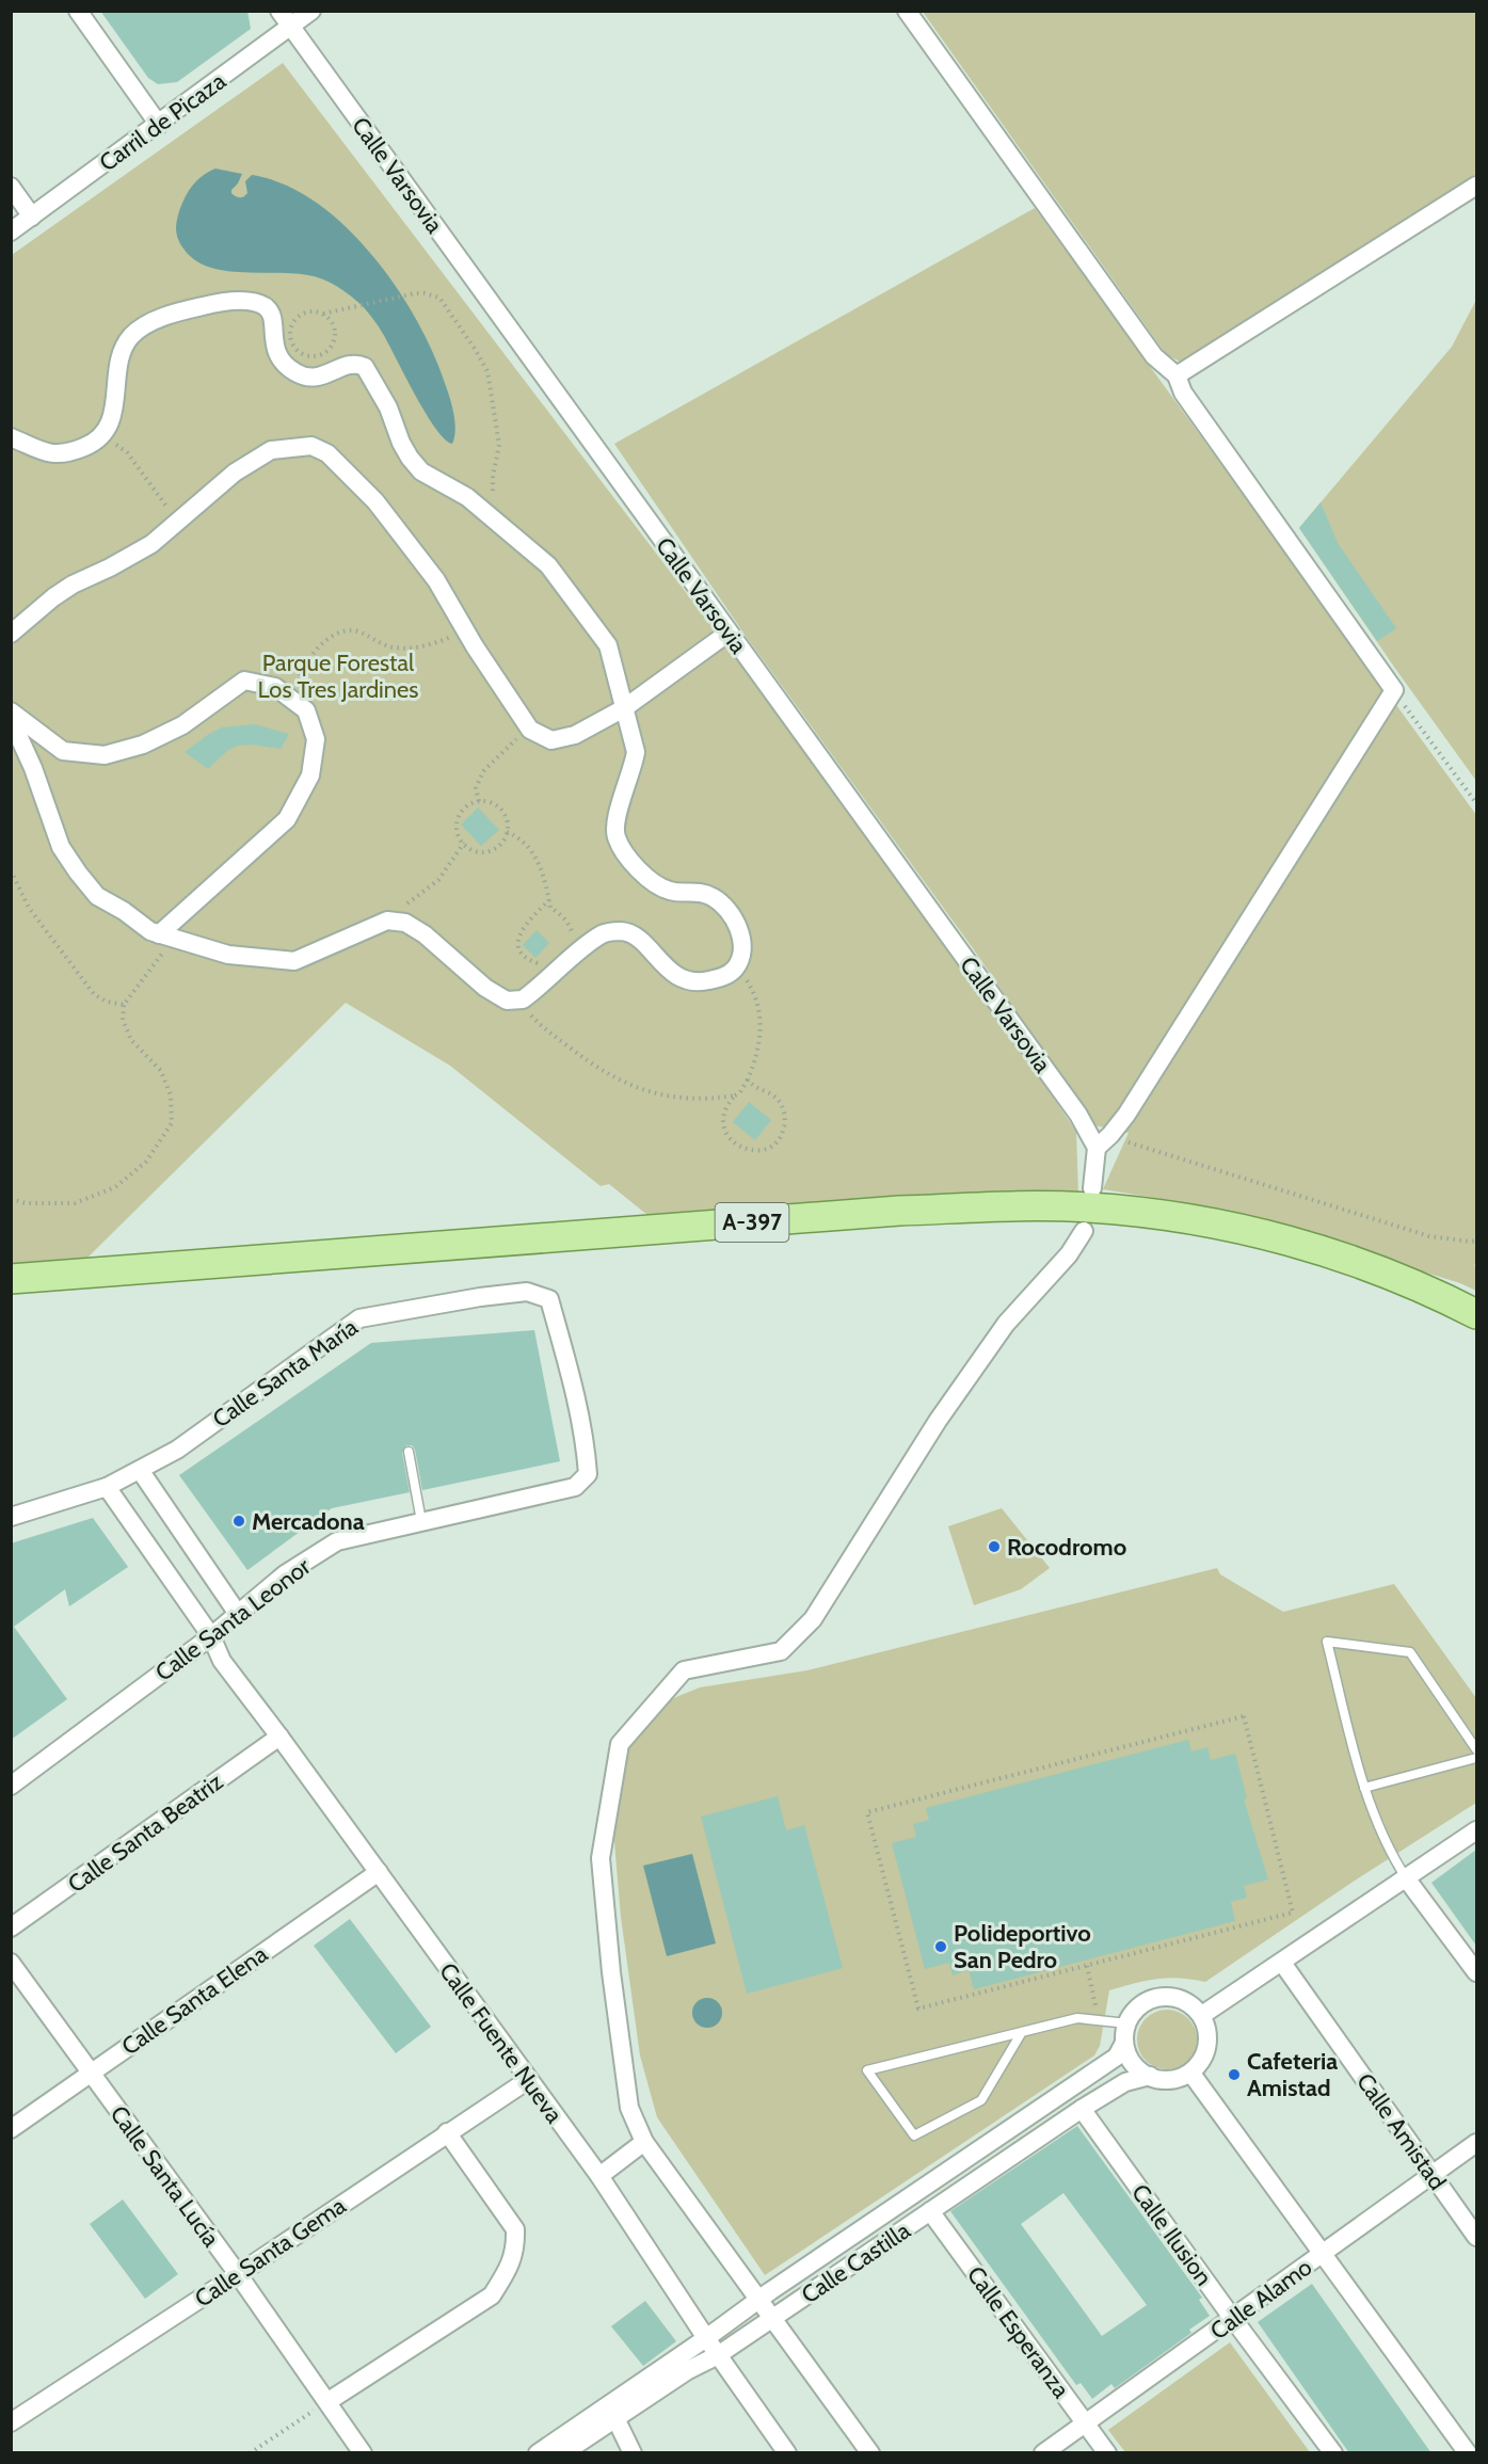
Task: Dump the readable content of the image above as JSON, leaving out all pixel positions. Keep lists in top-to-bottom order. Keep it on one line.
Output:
{"streets":{"main road":["A-397"],"street":["Carril de Picaza","Calle Varsovia","Calle Santa María","Calle Santa Leonor","Calle Santa Beatriz","Calle Santa Elena","Calle Fuente Nueva","Calle Amistad","Calle Santa Lucía","Calle Ilusion","Calle Santa Gema","Calle Castilla","Calle Alamo","Calle Esperanza"]},"crossings":[["Carril de Picaza","Calle Varsovia"],["Calle Santa María","Calle Santa Leonor"],["Calle Santa María","Calle Fuente Nueva"],["Calle Santa Leonor","Calle Fuente Nueva"],["Calle Santa Beatriz","Calle Fuente Nueva"],["Calle Santa Elena","Calle Fuente Nueva"],["Calle Santa Elena","Calle Santa Lucía"],["Calle Fuente Nueva","Calle Santa Gema"],["Calle Fuente Nueva","Calle Castilla"],["Calle Amistad","Calle Alamo"],["Calle Santa Lucía","Calle Santa Gema"],["Calle Ilusion","Calle Castilla"],["Calle Ilusion","Calle Alamo"],["Calle Castilla","Calle Esperanza"],["Calle Alamo","Calle Esperanza"]],"parks":["Parque Forestal Los Tres Jardines"],"places":["Mercadona","Rocodromo","Polideportivo San Pedro","Cafeteria Amistad"]}
